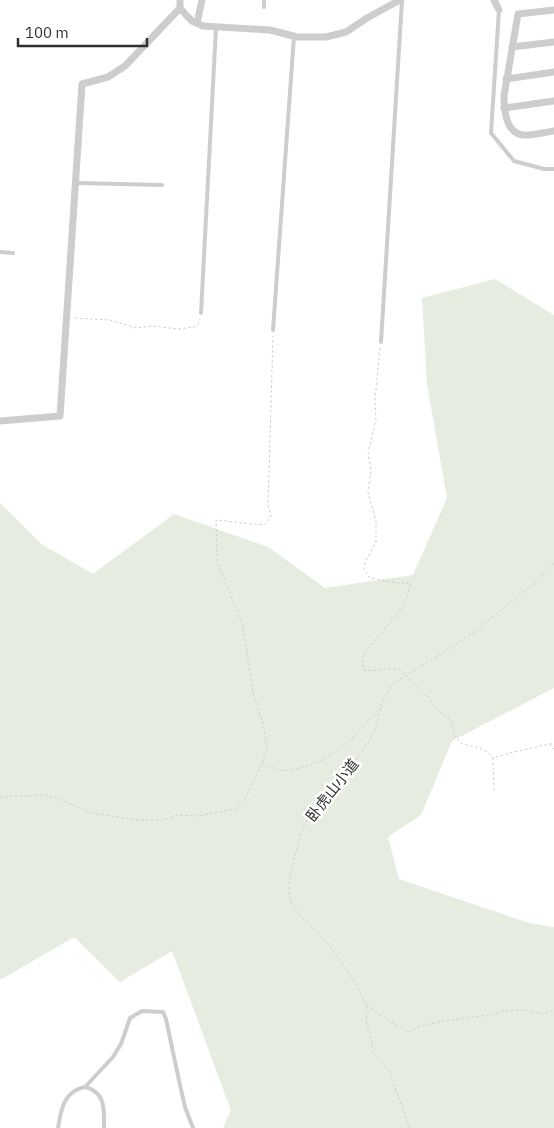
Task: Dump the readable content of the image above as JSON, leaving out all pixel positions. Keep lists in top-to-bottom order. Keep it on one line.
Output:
{"streets":{"path":["卧虎山小道"]},"scale_bar":"100 m"}
